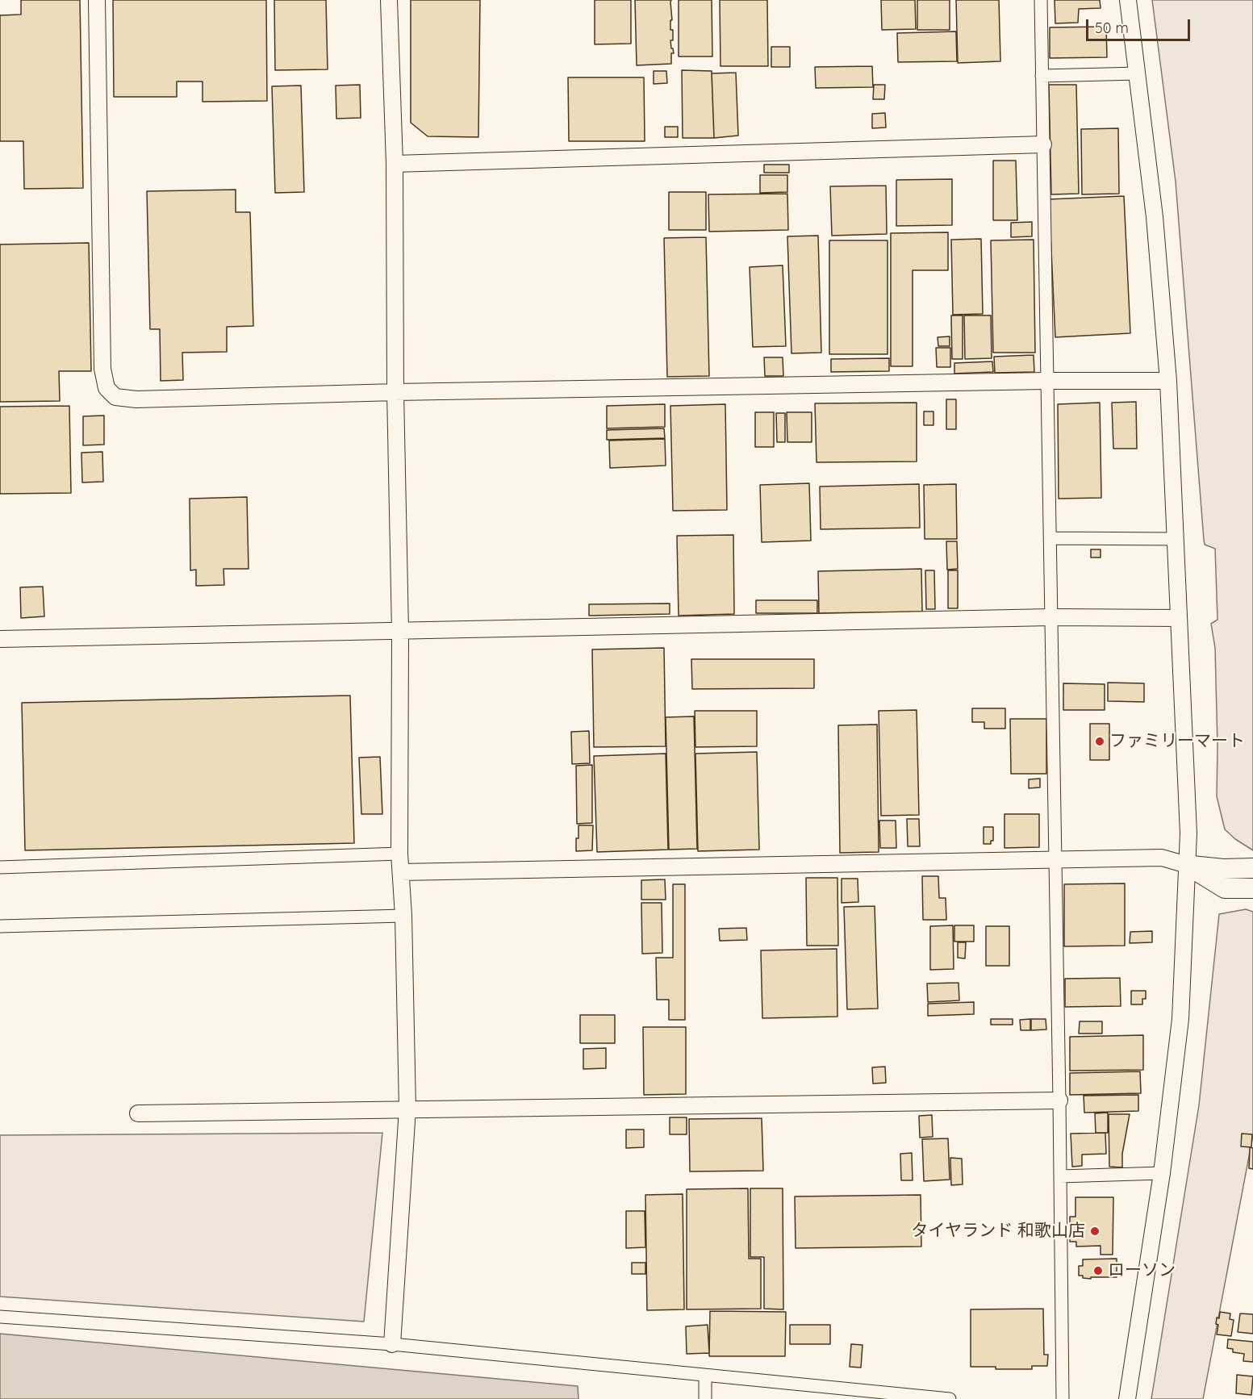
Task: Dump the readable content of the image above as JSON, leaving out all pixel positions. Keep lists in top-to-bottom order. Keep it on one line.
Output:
{"places":["ファミリーマート","タイヤランド 和歌山店","ローソン"],"scale_bar":"50 m"}
